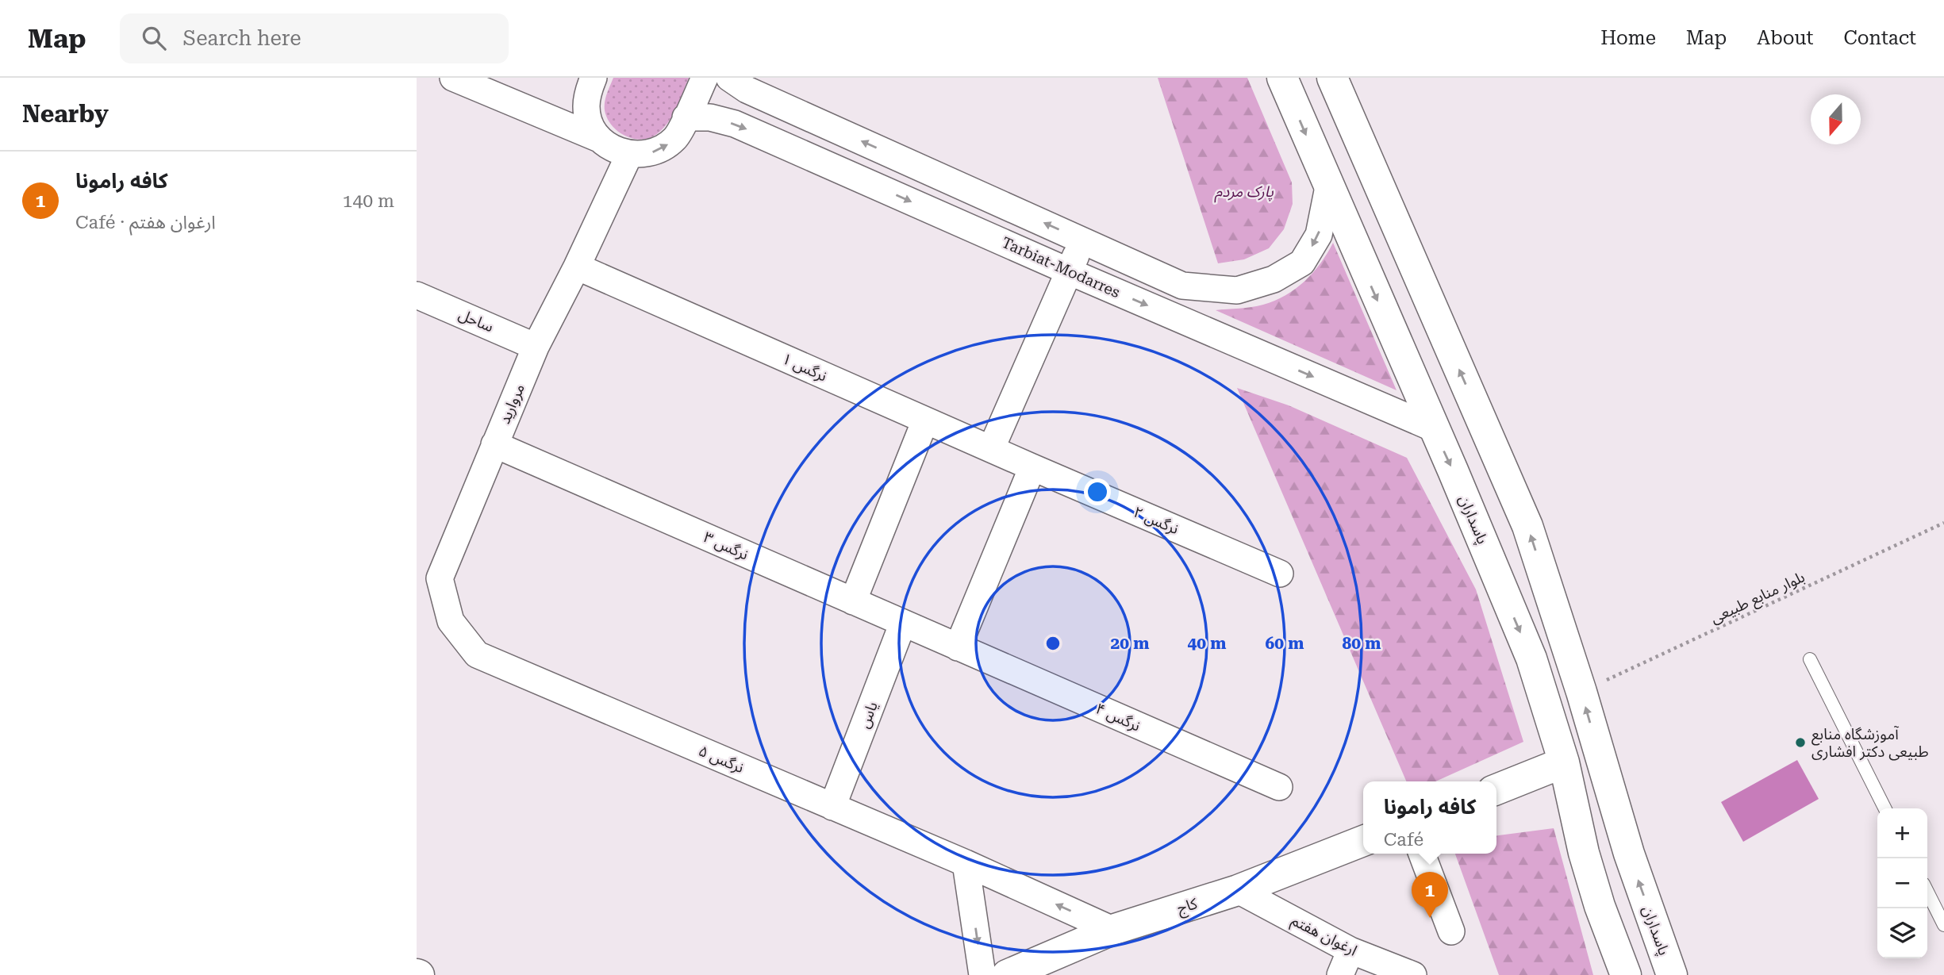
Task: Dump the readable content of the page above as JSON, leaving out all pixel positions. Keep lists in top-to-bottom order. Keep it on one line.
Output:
{"streets":{"street":["Tarbiat-Modarres","ساحل","نرگس ۱","مروارید","پاسداران","نرگس ۲","نرگس ۳","یاس","نرگس ۴","۵ نرگس","کاج","ارغوان هفتم"],"path":["بلوار منابع طبیعی"]},"crossings":[["Tarbiat-Modarres","پاسداران"],["ساحل","مروارید"],["نرگس ۱","مروارید"],["نرگس ۱","نرگس ۲"],["مروارید","نرگس ۳"],["مروارید","۵ نرگس"],["پاسداران","بلوار منابع طبیعی"],["نرگس ۳","یاس"],["نرگس ۳","نرگس ۴"],["یاس","۵ نرگس"],["۵ نرگس","کاج"],["کاج","ارغوان هفتم"]],"parks":["پارک مردم"],"places":["آموزشگاه منابع طبیعی دکتر افشاری"],"north":"bottom","page":{"header":"Map","search":"Search here","nav":["Home","Map","About","Contact"],"heading":"Nearby","list":[{"mark":"1","name":"کافه رامونا","note":"Café · ارغوان هفتم","value":"140 m"}],"popup":["کافه رامونا","Café"],"map_buttons":["+","−"],"pins":"1"},"rings":["20 m","40 m","60 m","80 m"]}
